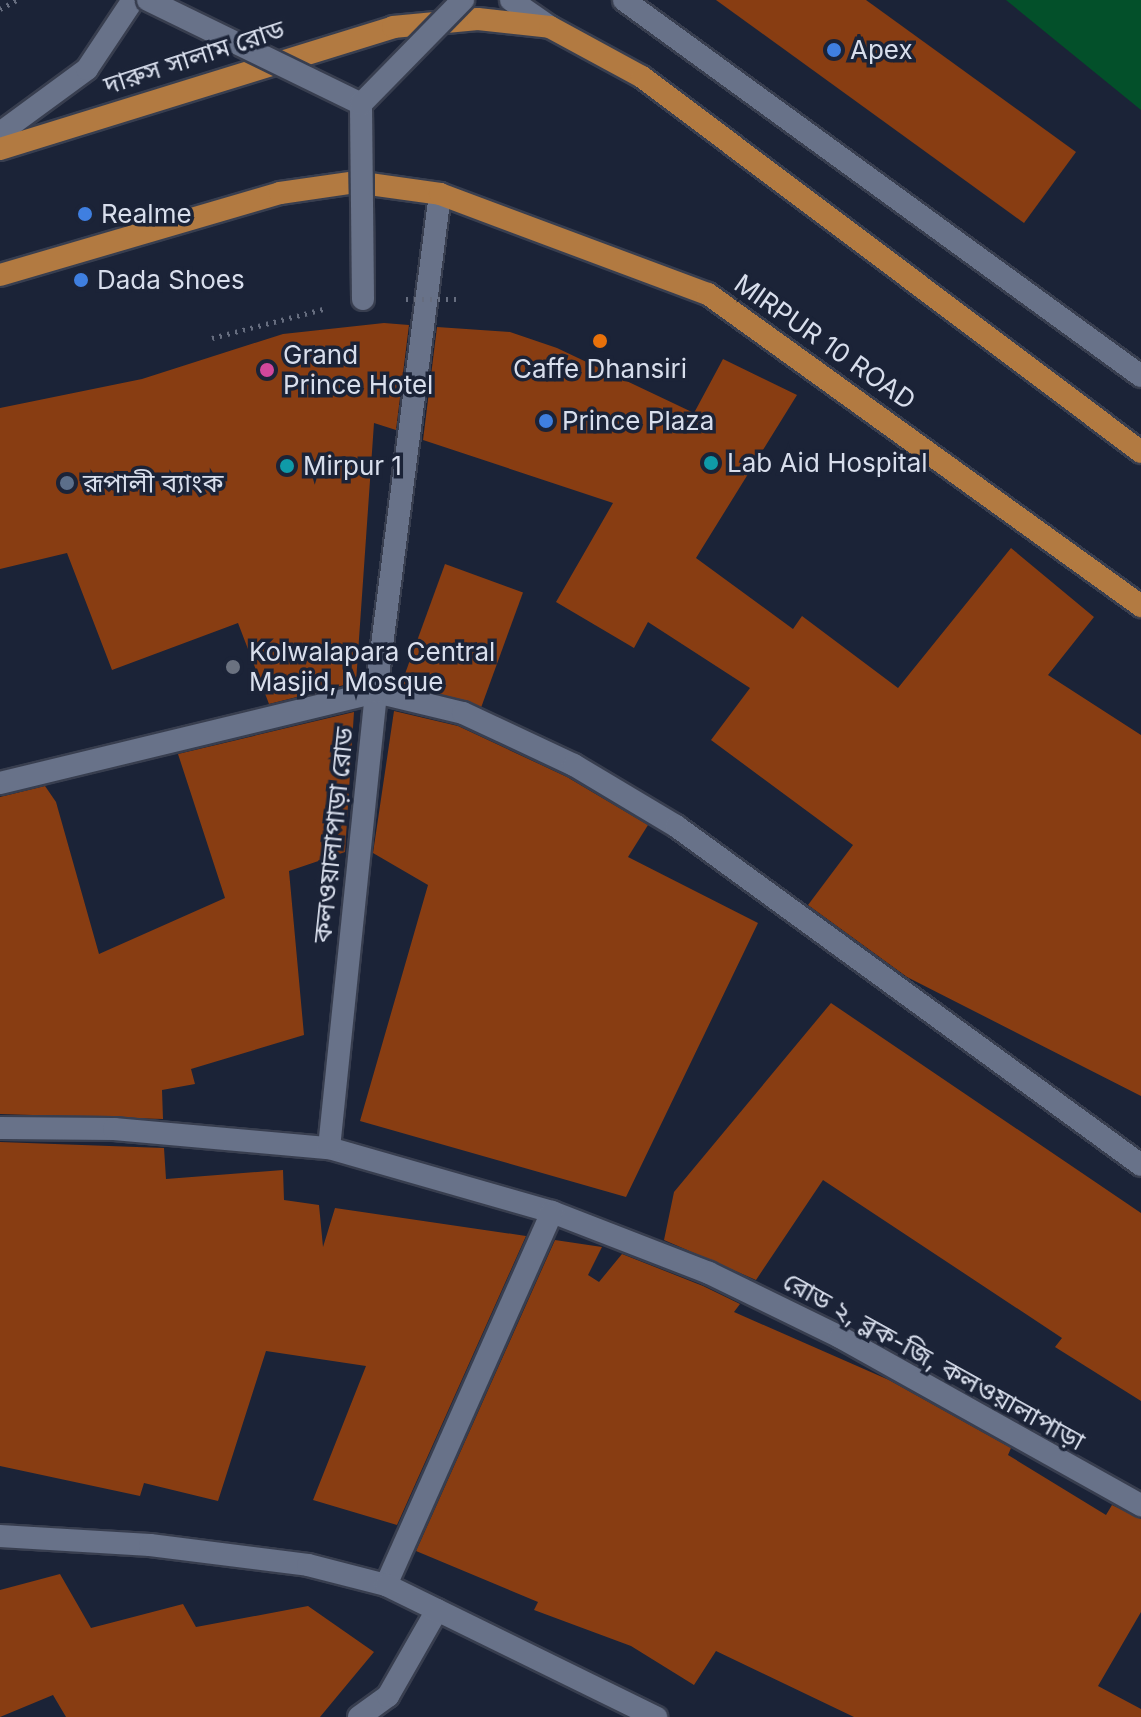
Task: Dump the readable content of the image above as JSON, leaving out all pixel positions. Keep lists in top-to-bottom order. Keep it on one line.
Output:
{"streets":{"main road":["দারুস সালাম রোড","MIRPUR 10 ROAD"],"street":["কলওয়ালাপাড়া রোড","রোড ২, ব্লক-জি, কলওয়ালাপাড়া"]},"crossings":[["MIRPUR 10 ROAD","কলওয়ালাপাড়া রোড"],["কলওয়ালাপাড়া রোড","রোড ২, ব্লক-জি, কলওয়ালাপাড়া"]],"places":["Apex","Realme","Dada Shoes","Caffe Dhansiri","Grand Prince Hotel","Prince Plaza","Lab Aid Hospital","Mirpur 1","রূপালী ব্যাংক","Kolwalapara Central Masjid, Mosque"]}
